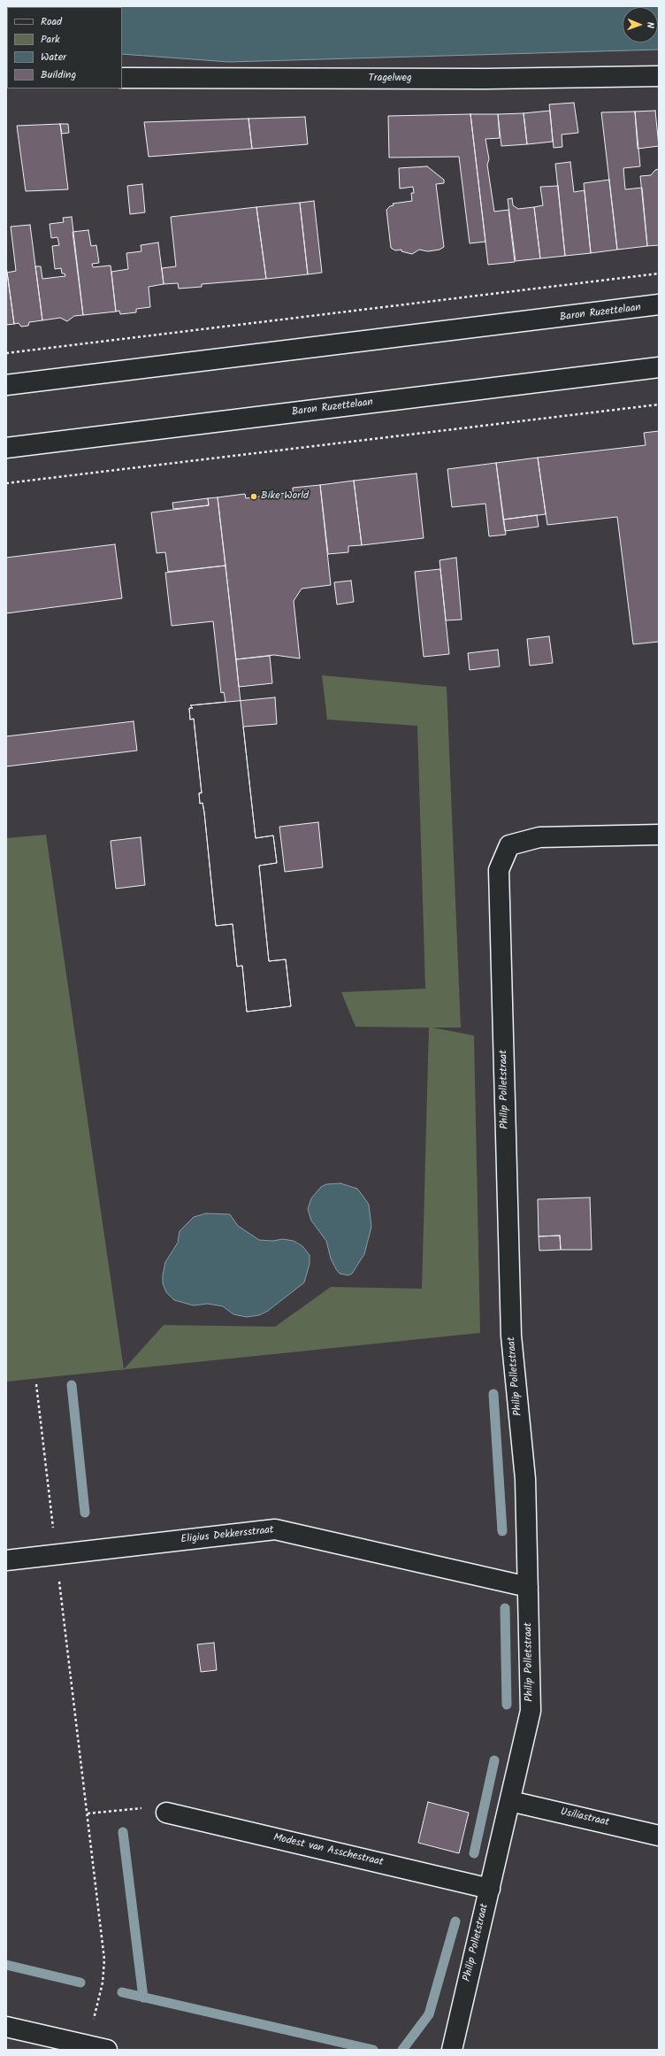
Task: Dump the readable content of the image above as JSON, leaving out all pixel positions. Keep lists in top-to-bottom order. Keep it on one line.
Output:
{"streets":{"street":["Tragelweg","Baron Ruzettelaan","Philip Polletstraat","Eligius Dekkersstraat","Usiliastraat","Modest van Asschestraat"]},"crossings":[["Philip Polletstraat","Eligius Dekkersstraat"],["Philip Polletstraat","Usiliastraat"],["Philip Polletstraat","Modest van Asschestraat"]],"places":["Bike World"],"legend":["Road","Park","Water","Building"],"north":"right"}
